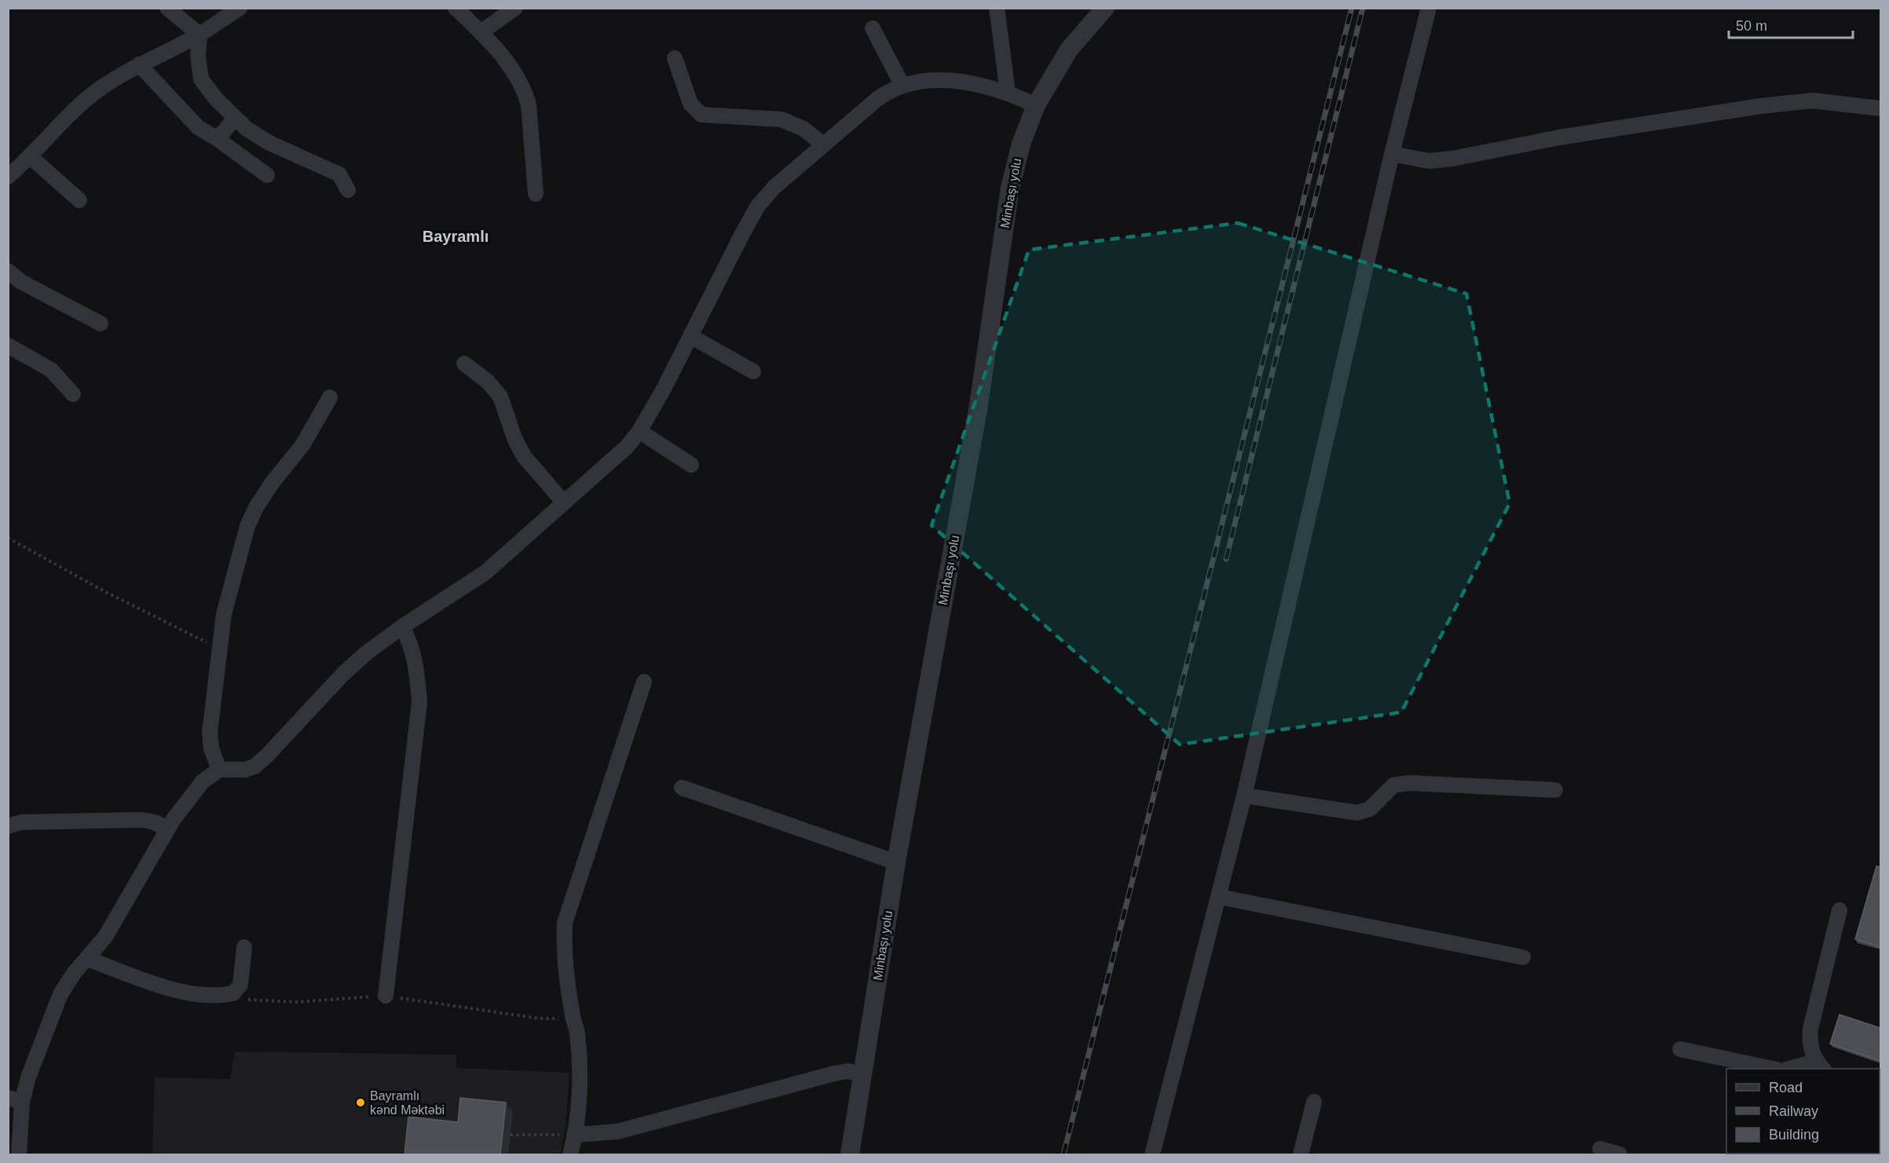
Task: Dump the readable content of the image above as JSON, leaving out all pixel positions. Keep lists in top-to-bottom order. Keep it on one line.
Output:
{"streets":{"street":["Minbaşı yolu"]},"districts":["Bayramlı"],"places":["Bayramlı kənd Məktəbi"],"legend":["Road","Railway","Building"],"scale_bar":"50 m"}
